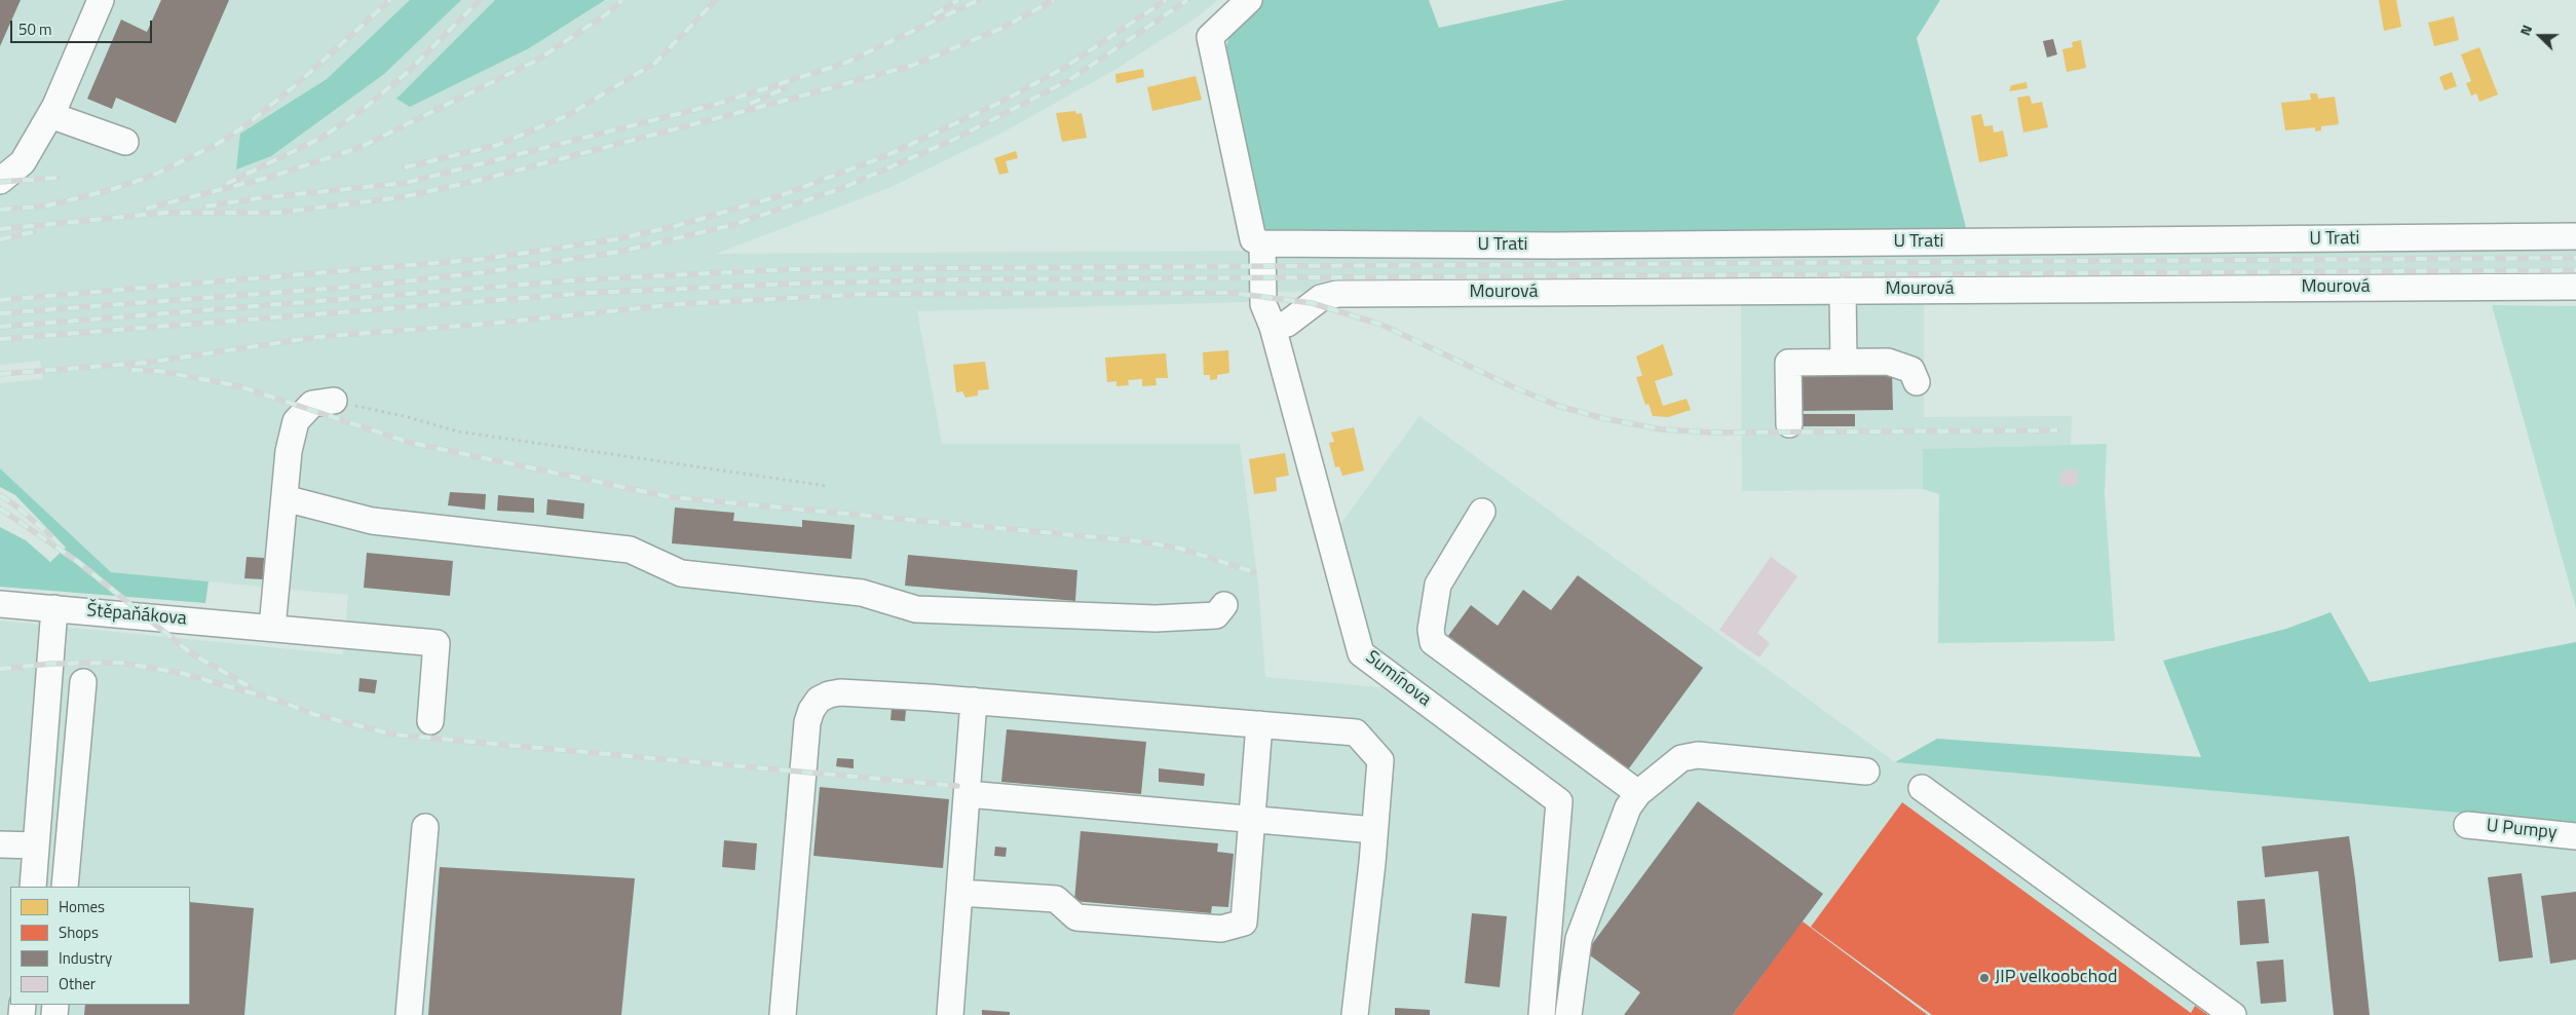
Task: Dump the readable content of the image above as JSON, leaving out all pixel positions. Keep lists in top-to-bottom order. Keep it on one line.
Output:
{"streets":{"street":["U Trati","Mourová","Štěpaňákova","Sumínova","U Pumpy"]},"crossings":[["U Trati","Sumínova"],["Mourová","Sumínova"]],"places":["JIP velkoobchod"],"legend":["Homes","Shops","Industry","Other"],"scale_bar":"50 m","north":"left"}
